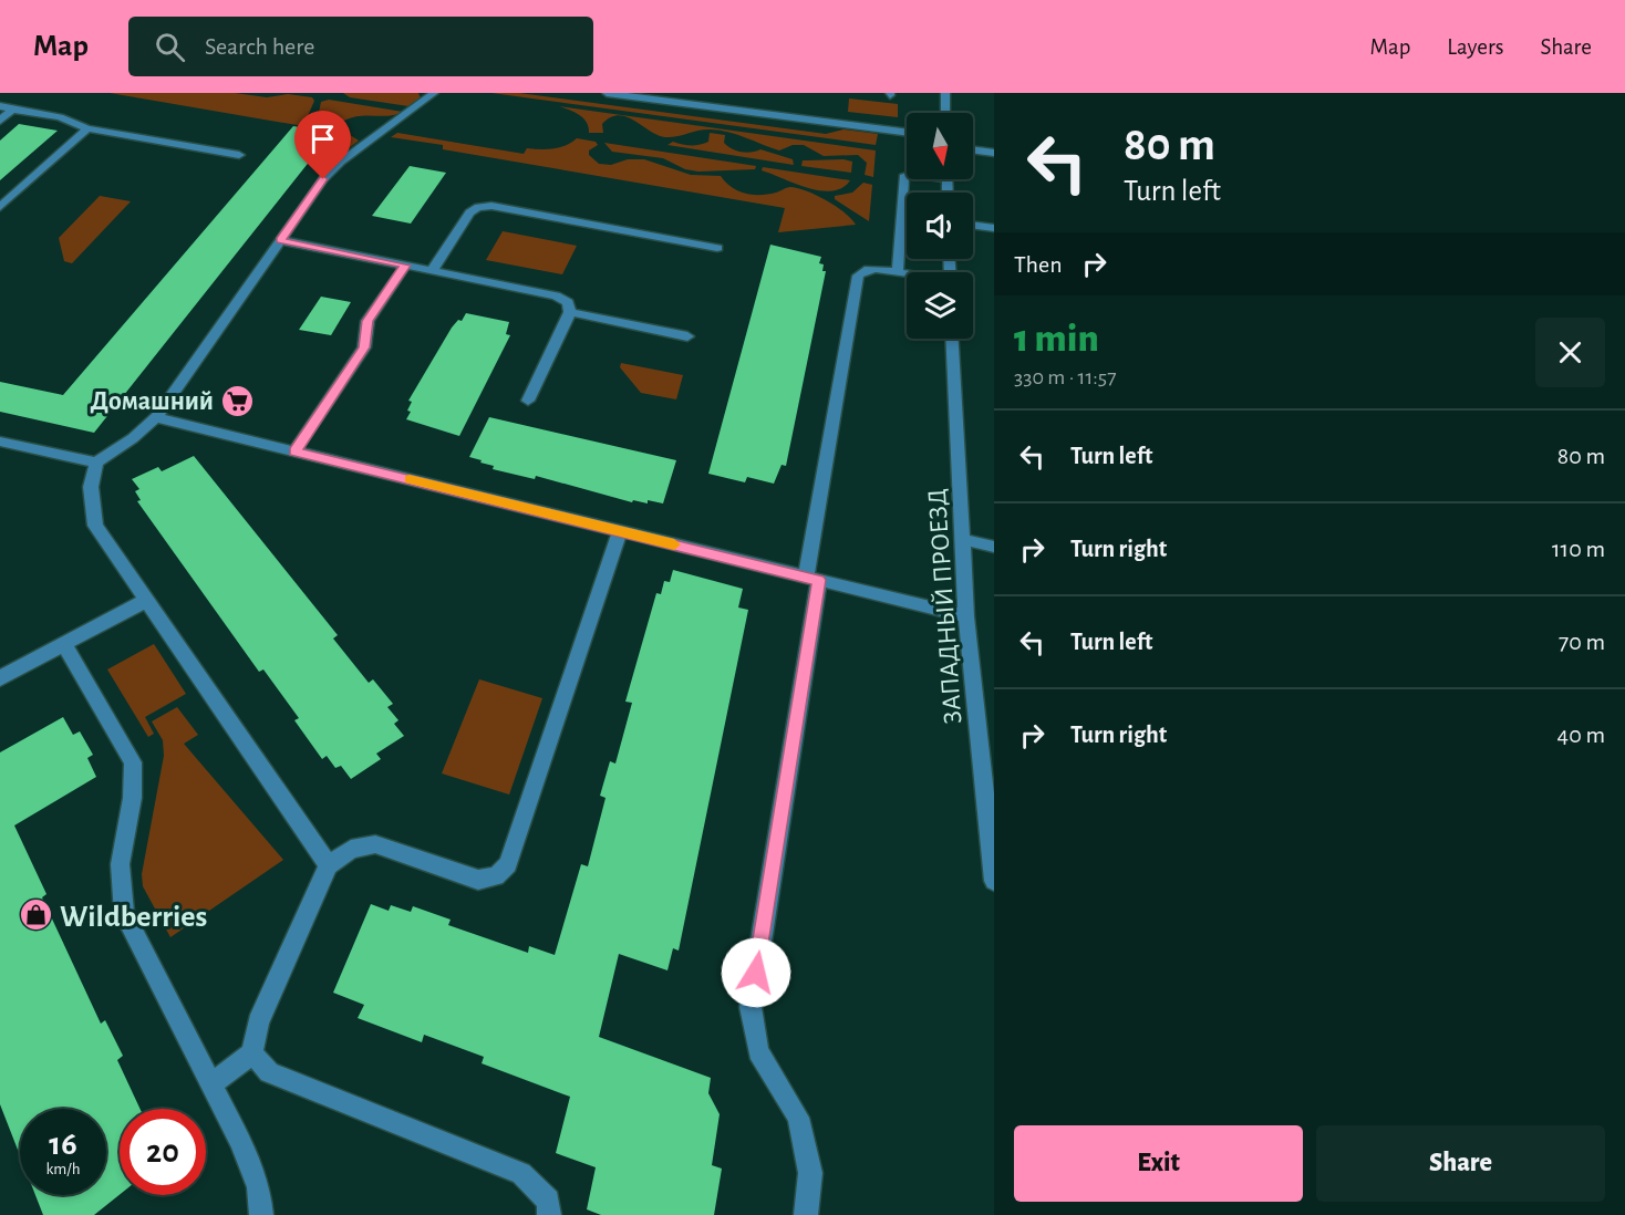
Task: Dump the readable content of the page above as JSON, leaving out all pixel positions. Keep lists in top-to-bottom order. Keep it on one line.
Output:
{"streets":{"street":["ЗАПАДНЫЙ ПРОЕЗД"]},"places":{"supermarket":["Домашний"],"shop":["Wildberries"]},"north":"bottom","page":{"header":"Map","search":"Search here","nav":["Map","Layers","Share"],"turn":["80 m","Turn left"],"then":"Then","heading":["1 min","330 m · 11:57"],"list":[{"name":"Turn left","value":"80 m"},{"name":"Turn right","value":"110 m"},{"name":"Turn left","value":"70 m"},{"name":"Turn right","value":"40 m"}],"speed":"16 km/h","limit":"20","buttons":["Exit","Share"]}}
